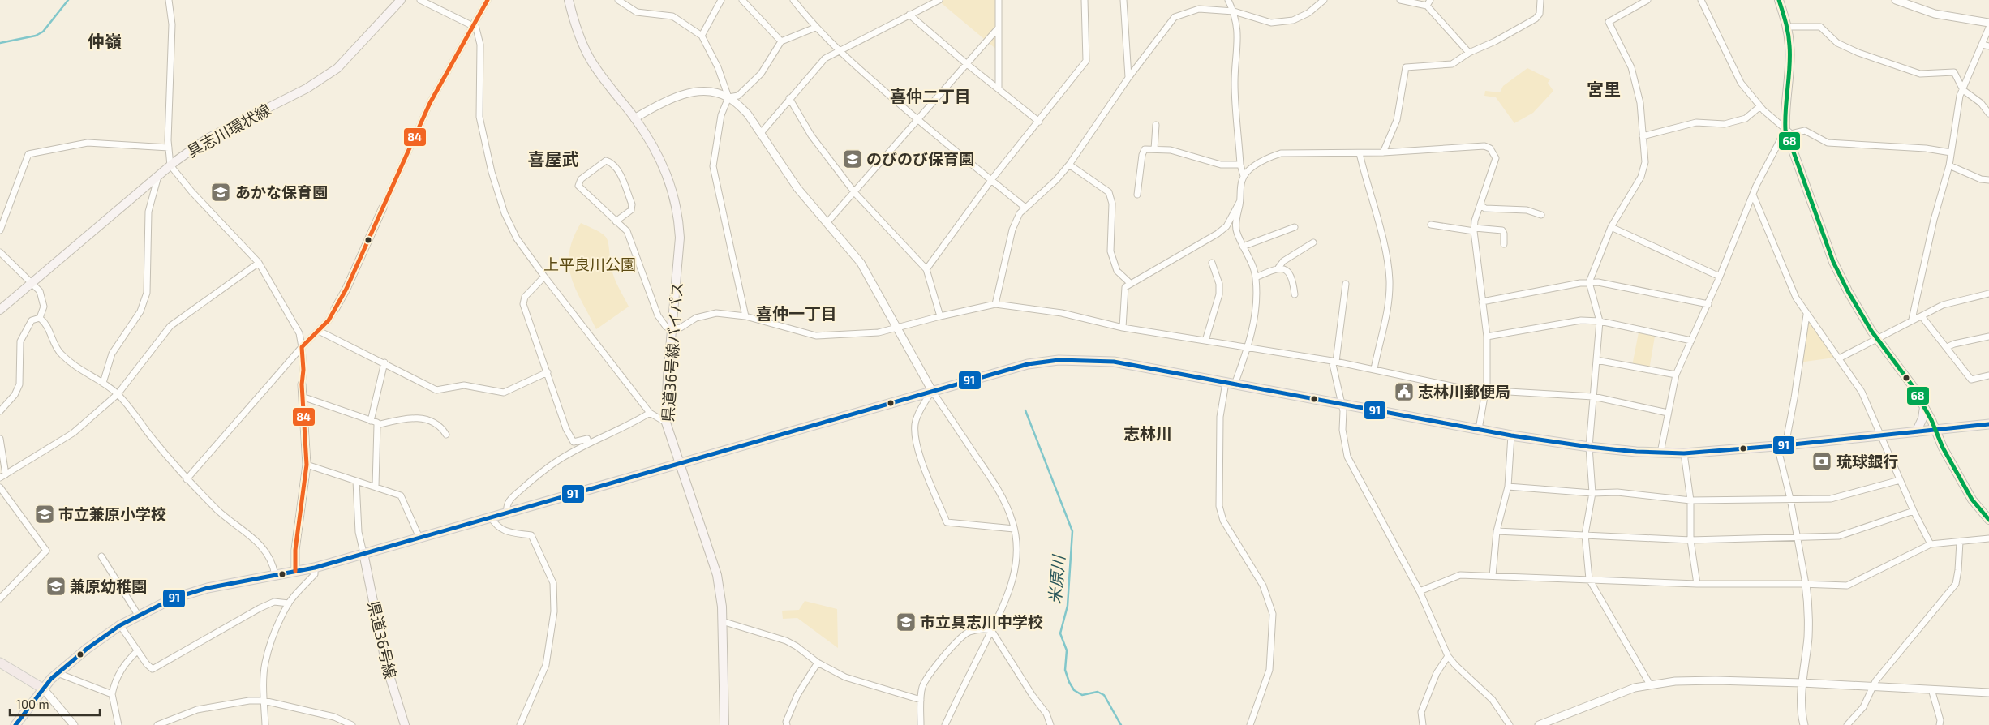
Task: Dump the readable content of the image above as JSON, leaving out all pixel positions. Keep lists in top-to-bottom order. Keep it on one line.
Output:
{"streets":{"main road":["具志川環状線","県道36号線バイパス","県道36号線"]},"districts":["仲嶺","宮里","喜仲二丁目","喜屋武","喜仲一丁目","志林川"],"water":["米原川"],"parks":["上平良川公園"],"places":{"school or university":["のびのび保育園","あかな保育園","市立兼原小学校","兼原幼稚園","市立具志川中学校"],"public building":["志林川郵便局"],"bank":["琉球銀行"]},"lines":["transit line 68","transit line 84","transit line 91"],"scale_bar":"100 m"}
